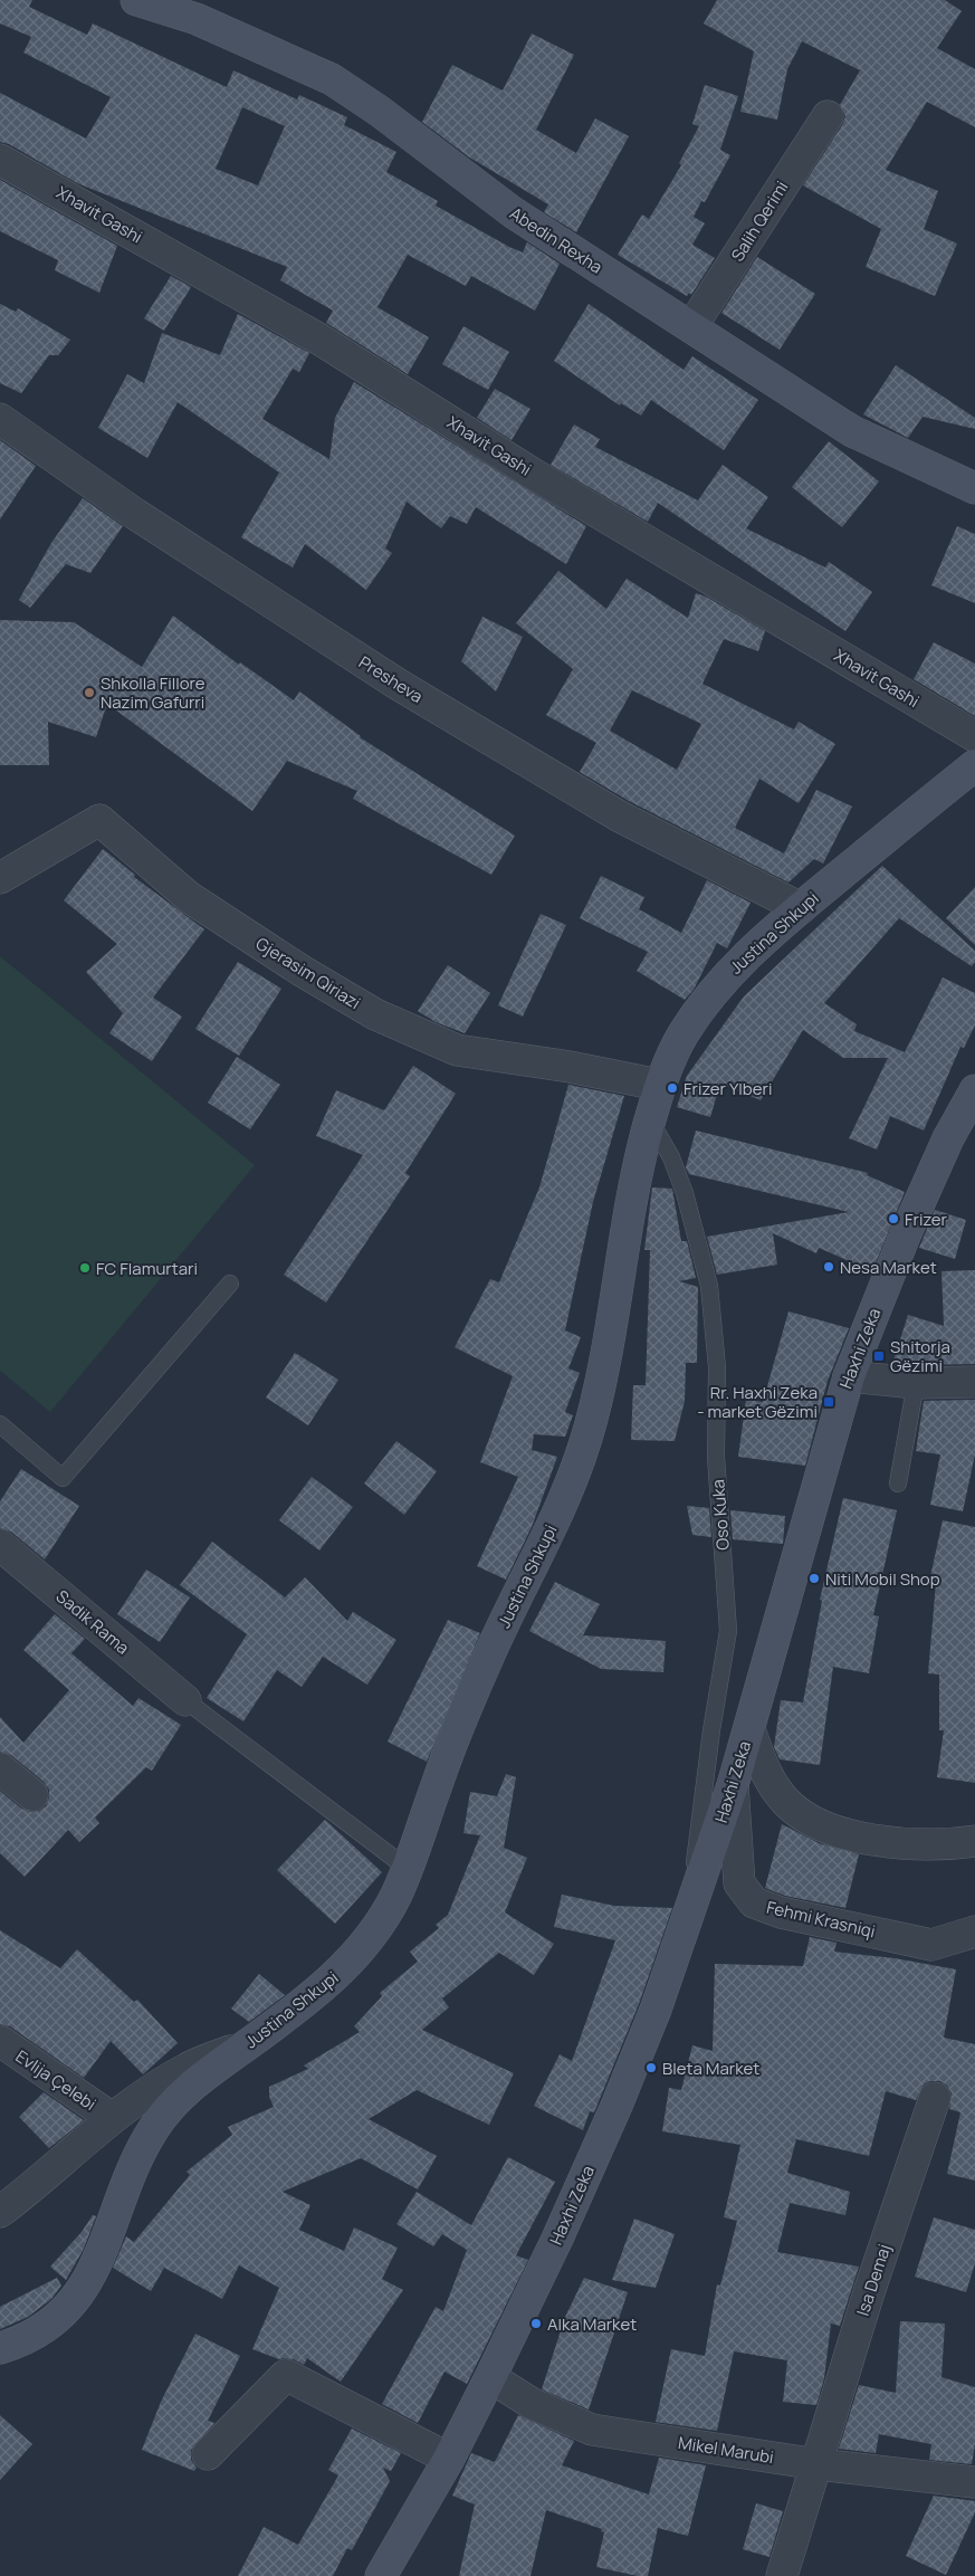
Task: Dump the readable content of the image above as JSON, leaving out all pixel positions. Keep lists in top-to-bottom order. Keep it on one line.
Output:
{"streets":{"street":["Xhavit Gashi","Salih Qerimi","Abedin Rexha","Presheva","Justina Shkupi","Gjerasim Qiriazi","Haxhi Zeka","Sadik Rama","Fehmi Krasniqi","Evlija Çelebi","Isa Demaj","Mikel Marubi"],"lane":["Oso Kuka"]},"crossings":[["Salih Qerimi","Abedin Rexha"],["Presheva","Justina Shkupi"],["Justina Shkupi","Gjerasim Qiriazi"],["Justina Shkupi","Oso Kuka"],["Haxhi Zeka","Oso Kuka"],["Haxhi Zeka","Fehmi Krasniqi"],["Haxhi Zeka","Mikel Marubi"],["Isa Demaj","Mikel Marubi"]],"places":{"other":["Shkolla Fillore Nazim Gafurri","Frizer Ylberi","Frizer","Nesa Market","FC Flamurtari","Niti Mobil Shop","Bleta Market","Alka Market"],"transit":["Shitorja Gëzimi","Rr. Haxhi Zeka - market Gëzimi"]}}
